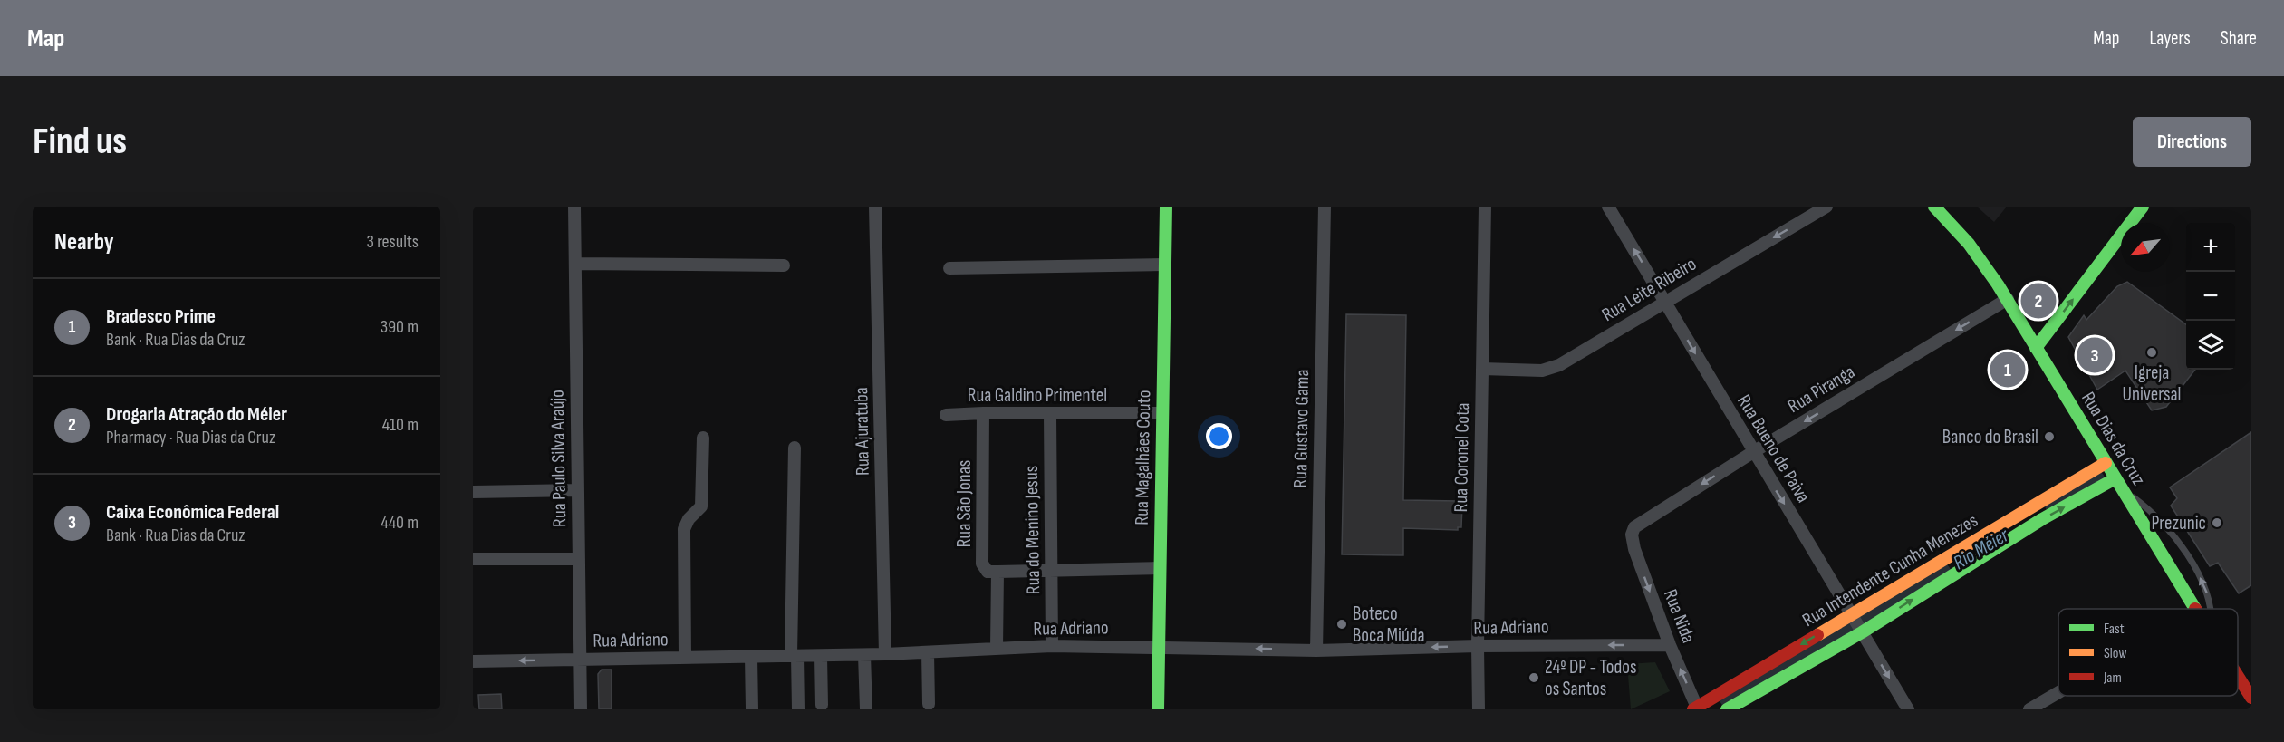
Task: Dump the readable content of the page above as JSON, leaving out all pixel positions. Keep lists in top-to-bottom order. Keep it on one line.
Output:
{"streets":{"street":["Rua Leite Ribeiro","Rua Piranga","Rua Galdino Primentel","Rua Gustavo Gama","Rua Ajuratuba","Rua Dias da Cruz","Rua Bueno de Paiva","Rua Magalhães Couto","Rua Coronel Cota","Rua Paulo Silva Araújo","Rua São Jonas","Rua do Menino Jesus","Rua Intendente Cunha Menezes","Rua Nida","Rua Adriano"]},"crossings":[["Rua Leite Ribeiro","Rua Bueno de Paiva"],["Rua Leite Ribeiro","Rua Coronel Cota"],["Rua Piranga","Rua Dias da Cruz"],["Rua Piranga","Rua Bueno de Paiva"],["Rua Piranga","Rua Nida"],["Rua Galdino Primentel","Rua Magalhães Couto"],["Rua Galdino Primentel","Rua São Jonas"],["Rua Galdino Primentel","Rua do Menino Jesus"],["Rua Gustavo Gama","Rua Adriano"],["Rua Ajuratuba","Rua Adriano"],["Rua Dias da Cruz","Rua Intendente Cunha Menezes"],["Rua Bueno de Paiva","Rua Intendente Cunha Menezes"],["Rua Magalhães Couto","Rua Adriano"],["Rua Coronel Cota","Rua Adriano"],["Rua Paulo Silva Araújo","Rua Adriano"],["Rua do Menino Jesus","Rua Adriano"],["Rua Intendente Cunha Menezes","Rua Nida"],["Rua Nida","Rua Adriano"]],"one_way":["Rua Leite Ribeiro","Rua Piranga","Rua Adriano"],"water":["Rio Méier"],"places":["Igreja Universal","Banco do Brasil","Prezunic","Boteco Boca Miúda","24º DP - Todos os Santos"],"legend":["Fast","Slow","Jam"],"north":"bottom left","page":{"header":"Map","nav":["Map","Layers","Share"],"buttons":"Directions","title":"Find us","heading":["Nearby","3 results"],"map_buttons":["+","−"],"list":[{"mark":"1","name":"Bradesco Prime","note":"Bank · Rua Dias da Cruz","value":"390 m"},{"mark":"2","name":"Drogaria Atração do Méier","note":"Pharmacy · Rua Dias da Cruz","value":"410 m"},{"mark":"3","name":"Caixa Econômica Federal","note":"Bank · Rua Dias da Cruz","value":"440 m"}],"pins":["2","3","1"]}}
